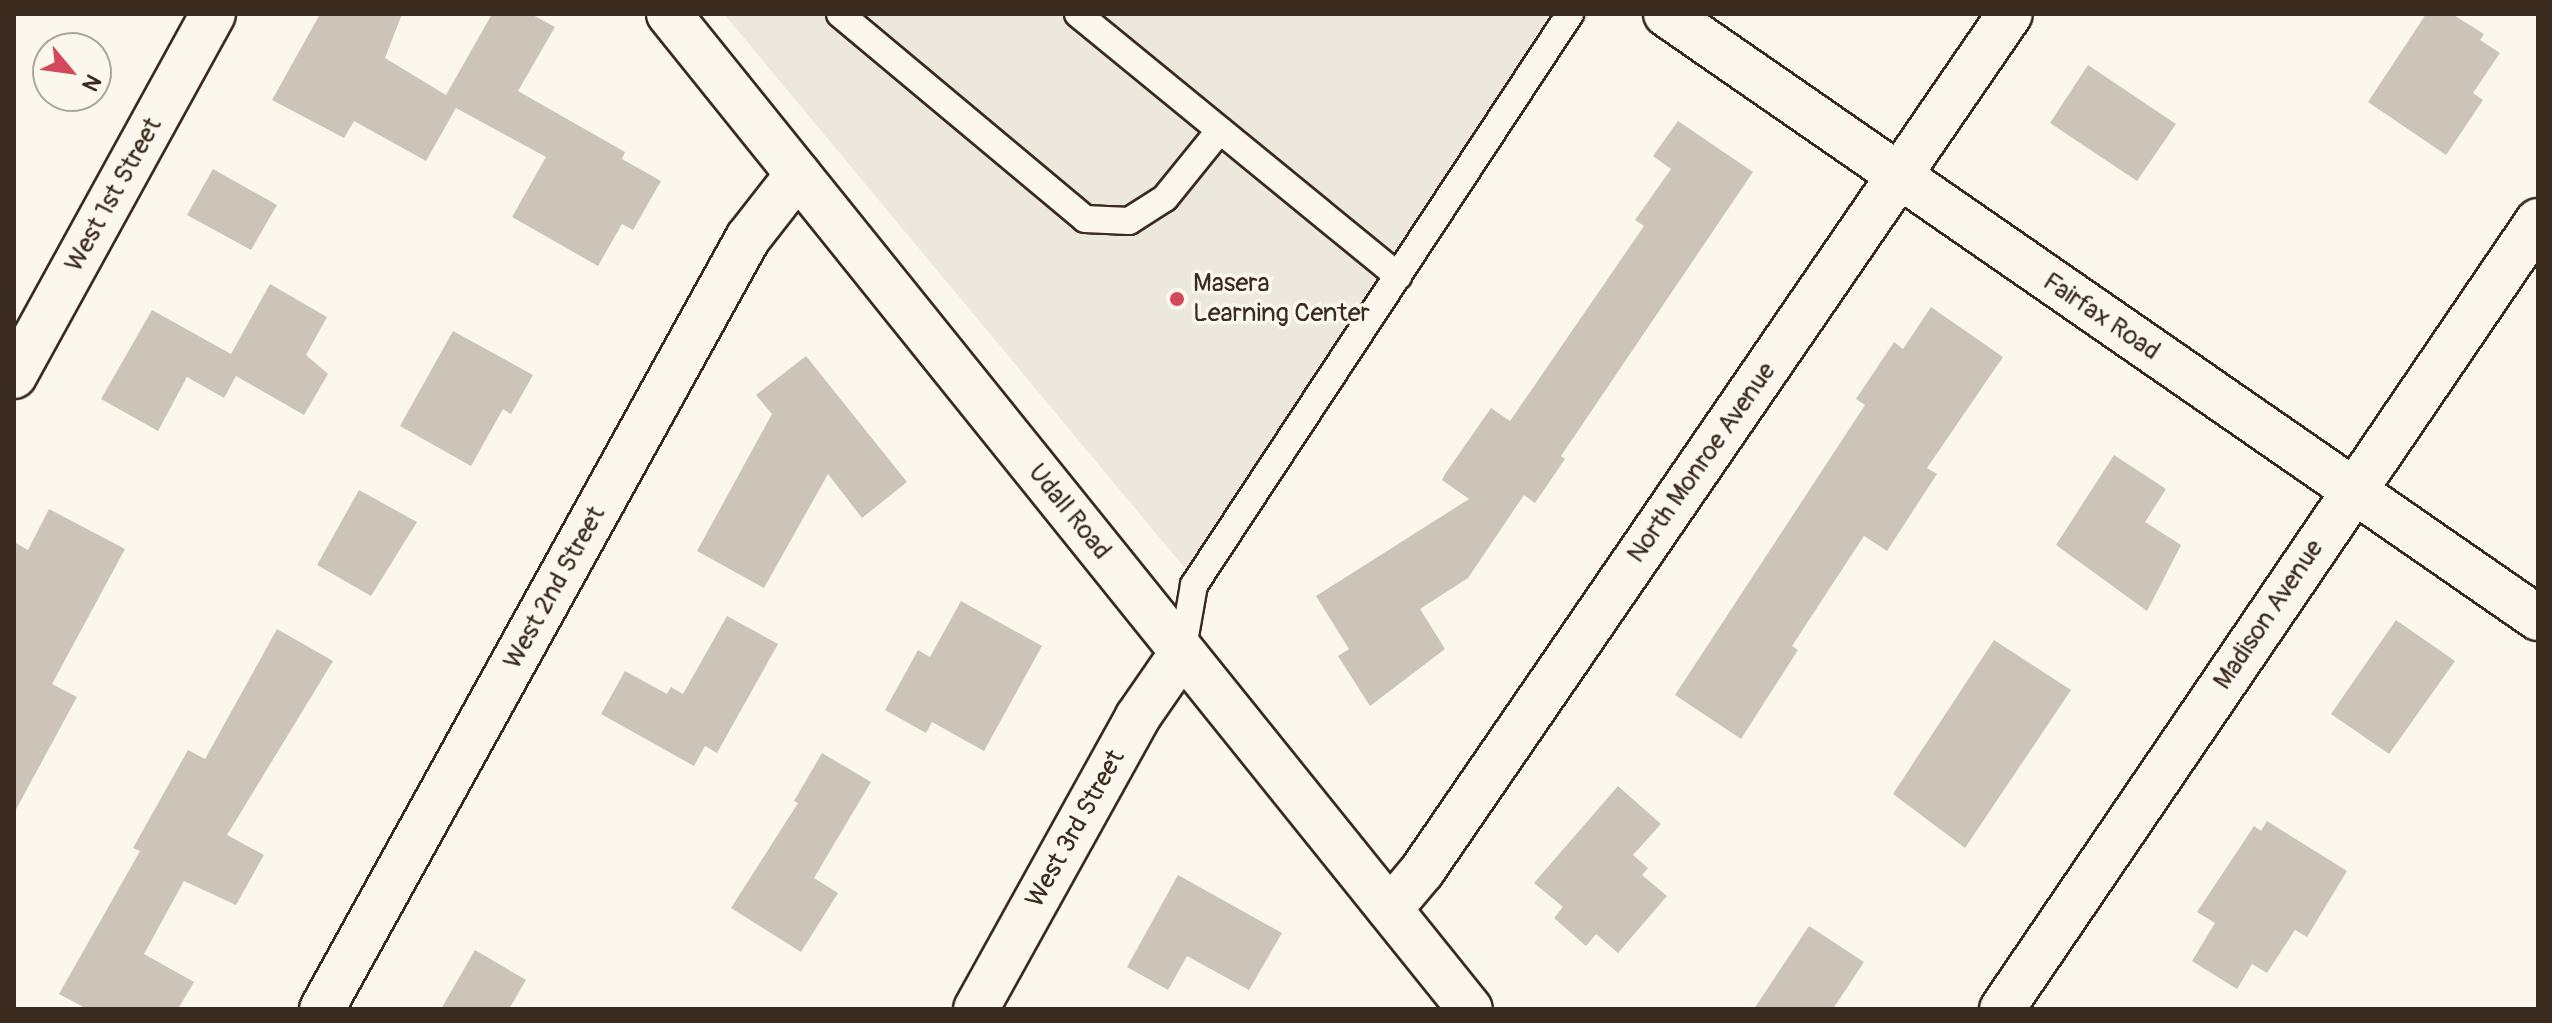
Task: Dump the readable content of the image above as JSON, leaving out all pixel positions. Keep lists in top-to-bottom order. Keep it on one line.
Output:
{"streets":{"street":["West 1st Street","Fairfax Road","North Monroe Avenue","Udall Road","West 2nd Street","Madison Avenue","West 3rd Street"]},"crossings":[["Fairfax Road","North Monroe Avenue"],["Fairfax Road","Madison Avenue"],["North Monroe Avenue","Udall Road"],["Udall Road","West 2nd Street"],["Udall Road","West 3rd Street"]],"places":["Masera Learning Center"],"north":"bottom right"}
